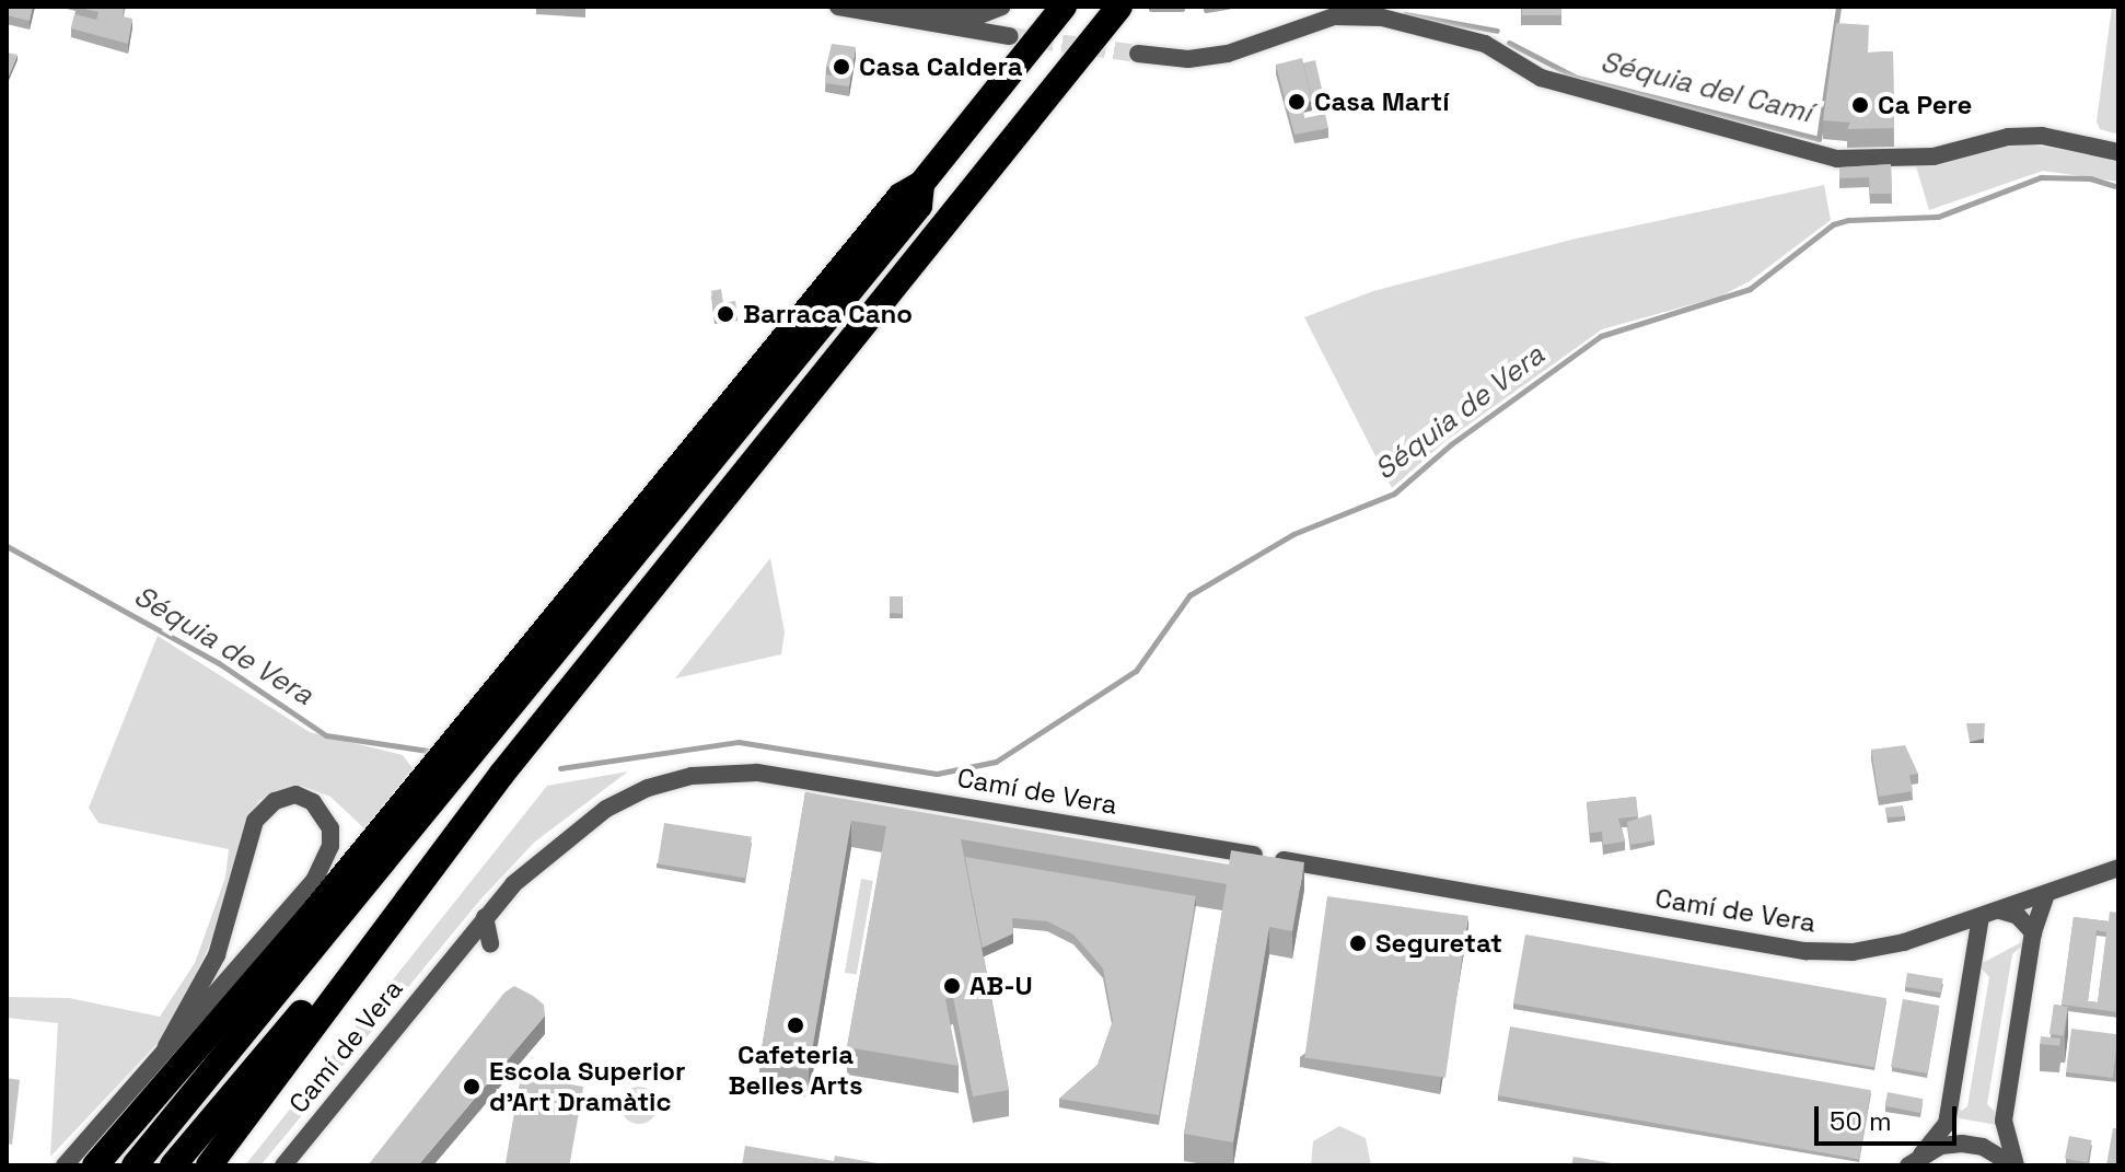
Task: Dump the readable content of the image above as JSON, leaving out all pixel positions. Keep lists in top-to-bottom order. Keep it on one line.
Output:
{"streets":{"street":["Camí de Vera"]},"water":["Séquia del Camí","Séquia de Vera"],"places":["Casa Caldera","Casa Martí","Ca Pere","Barraca Cano","Seguretat","AB-U","Cafeteria Belles Arts","Escola Superior d'Art Dramàtic"],"scale_bar":"50 m"}
